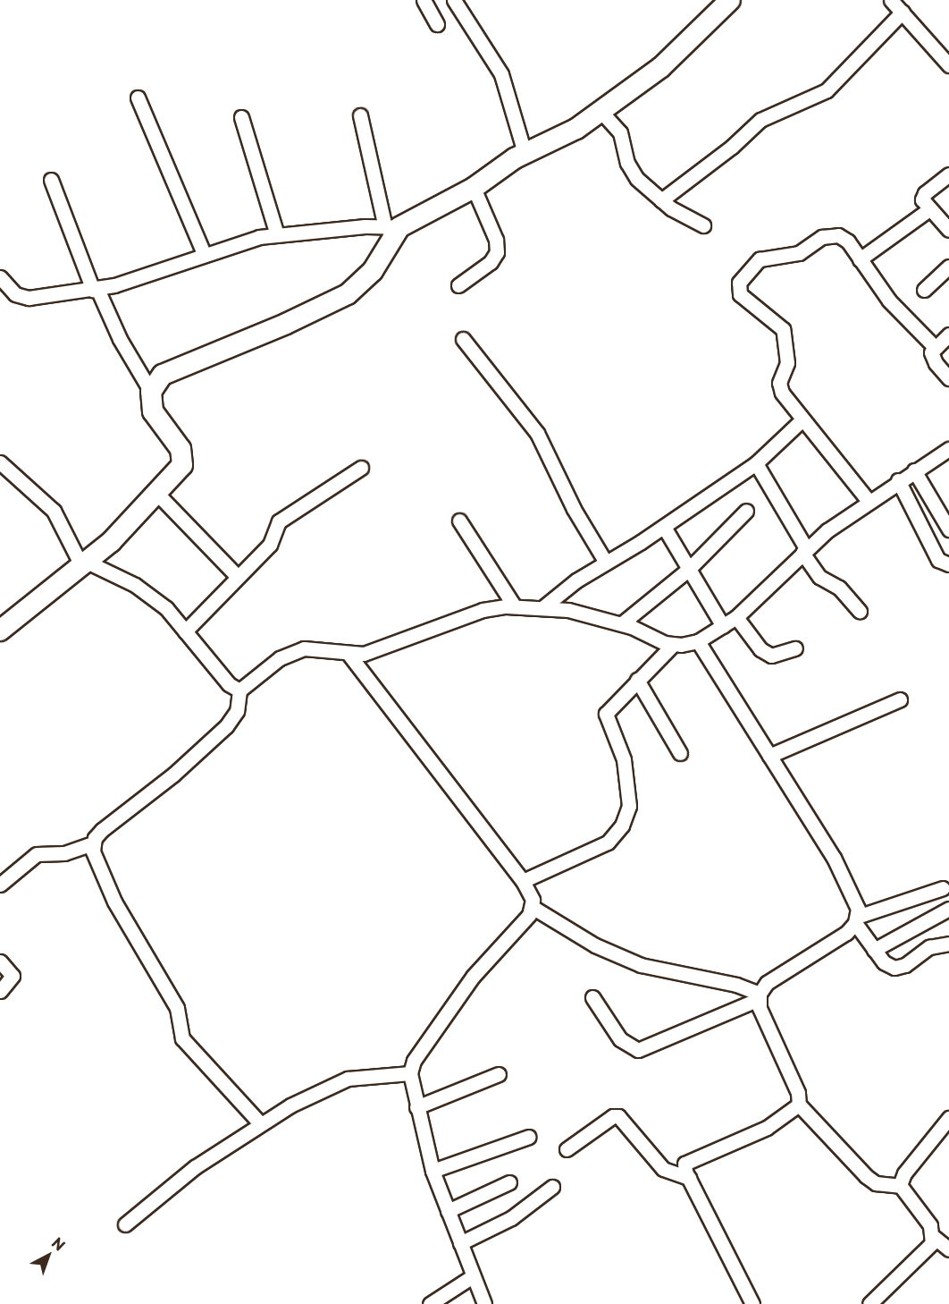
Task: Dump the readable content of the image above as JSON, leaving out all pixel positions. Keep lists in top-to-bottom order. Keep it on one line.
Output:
{"north":"top right"}
